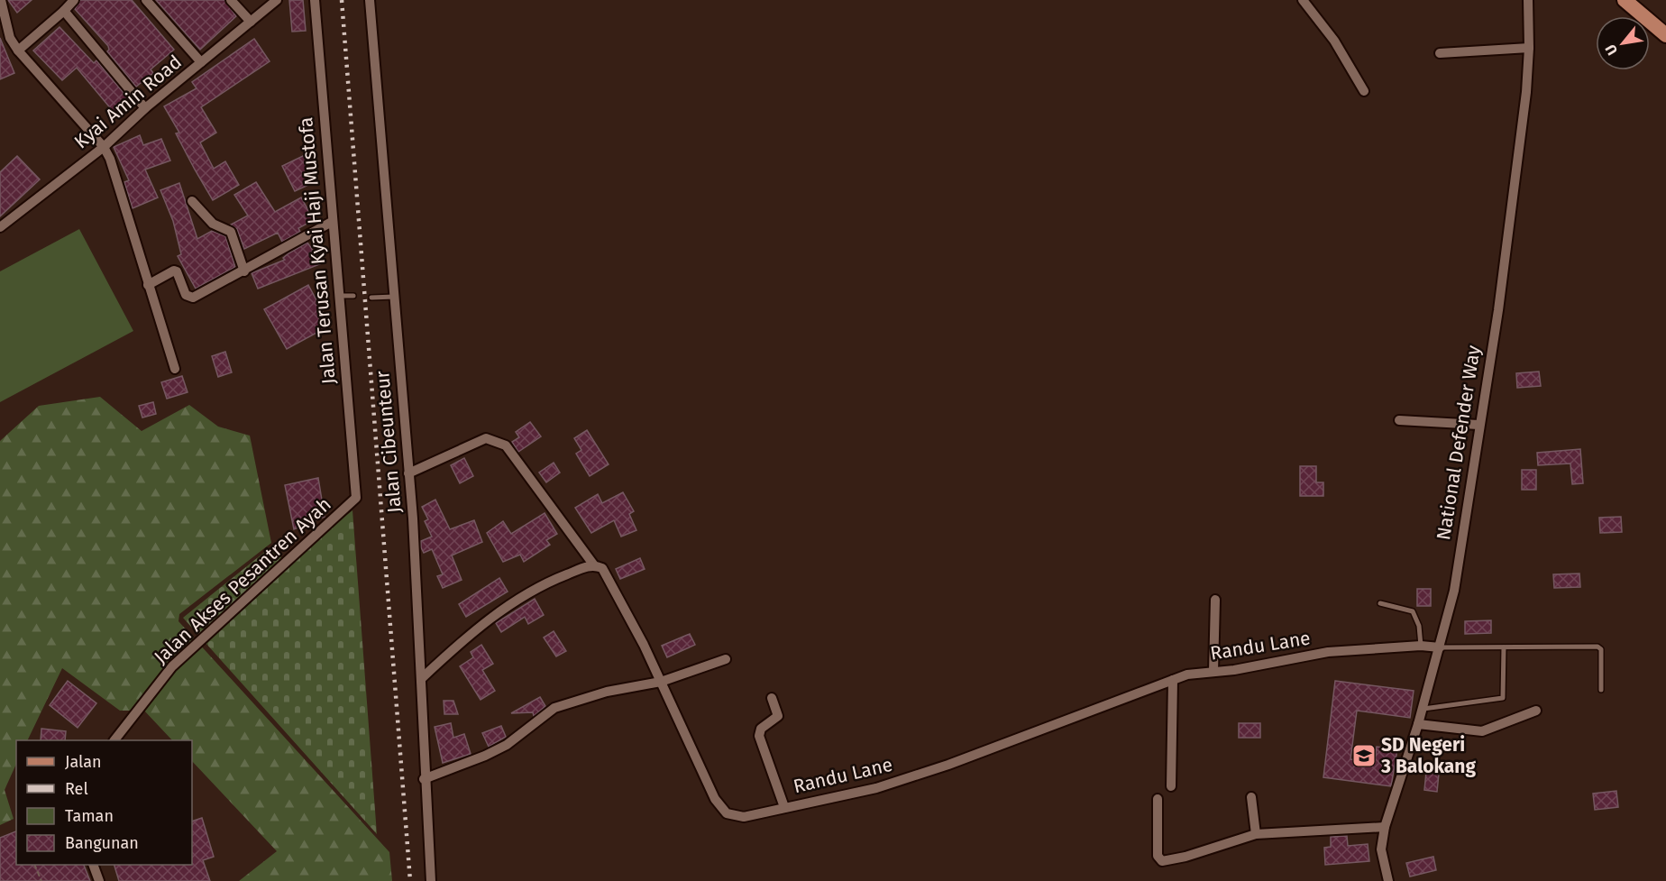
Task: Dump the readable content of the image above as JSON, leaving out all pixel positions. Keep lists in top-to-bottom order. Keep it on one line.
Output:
{"streets":{"street":["Kyai Amin Road","Jalan Terusan Kyai Haji Mustofa","Jalan Cibeunteur","National Defender Way","Jalan Akses Pesantren Ayah","Randu Lane"]},"crossings":[["Jalan Terusan Kyai Haji Mustofa","Jalan Akses Pesantren Ayah"],["Jalan Cibeunteur","Randu Lane"],["National Defender Way","Randu Lane"]],"places":{"school or university":["SD Negeri 3 Balokang"]},"legend":["Jalan","Rel","Taman","Bangunan"],"north":"bottom left"}
